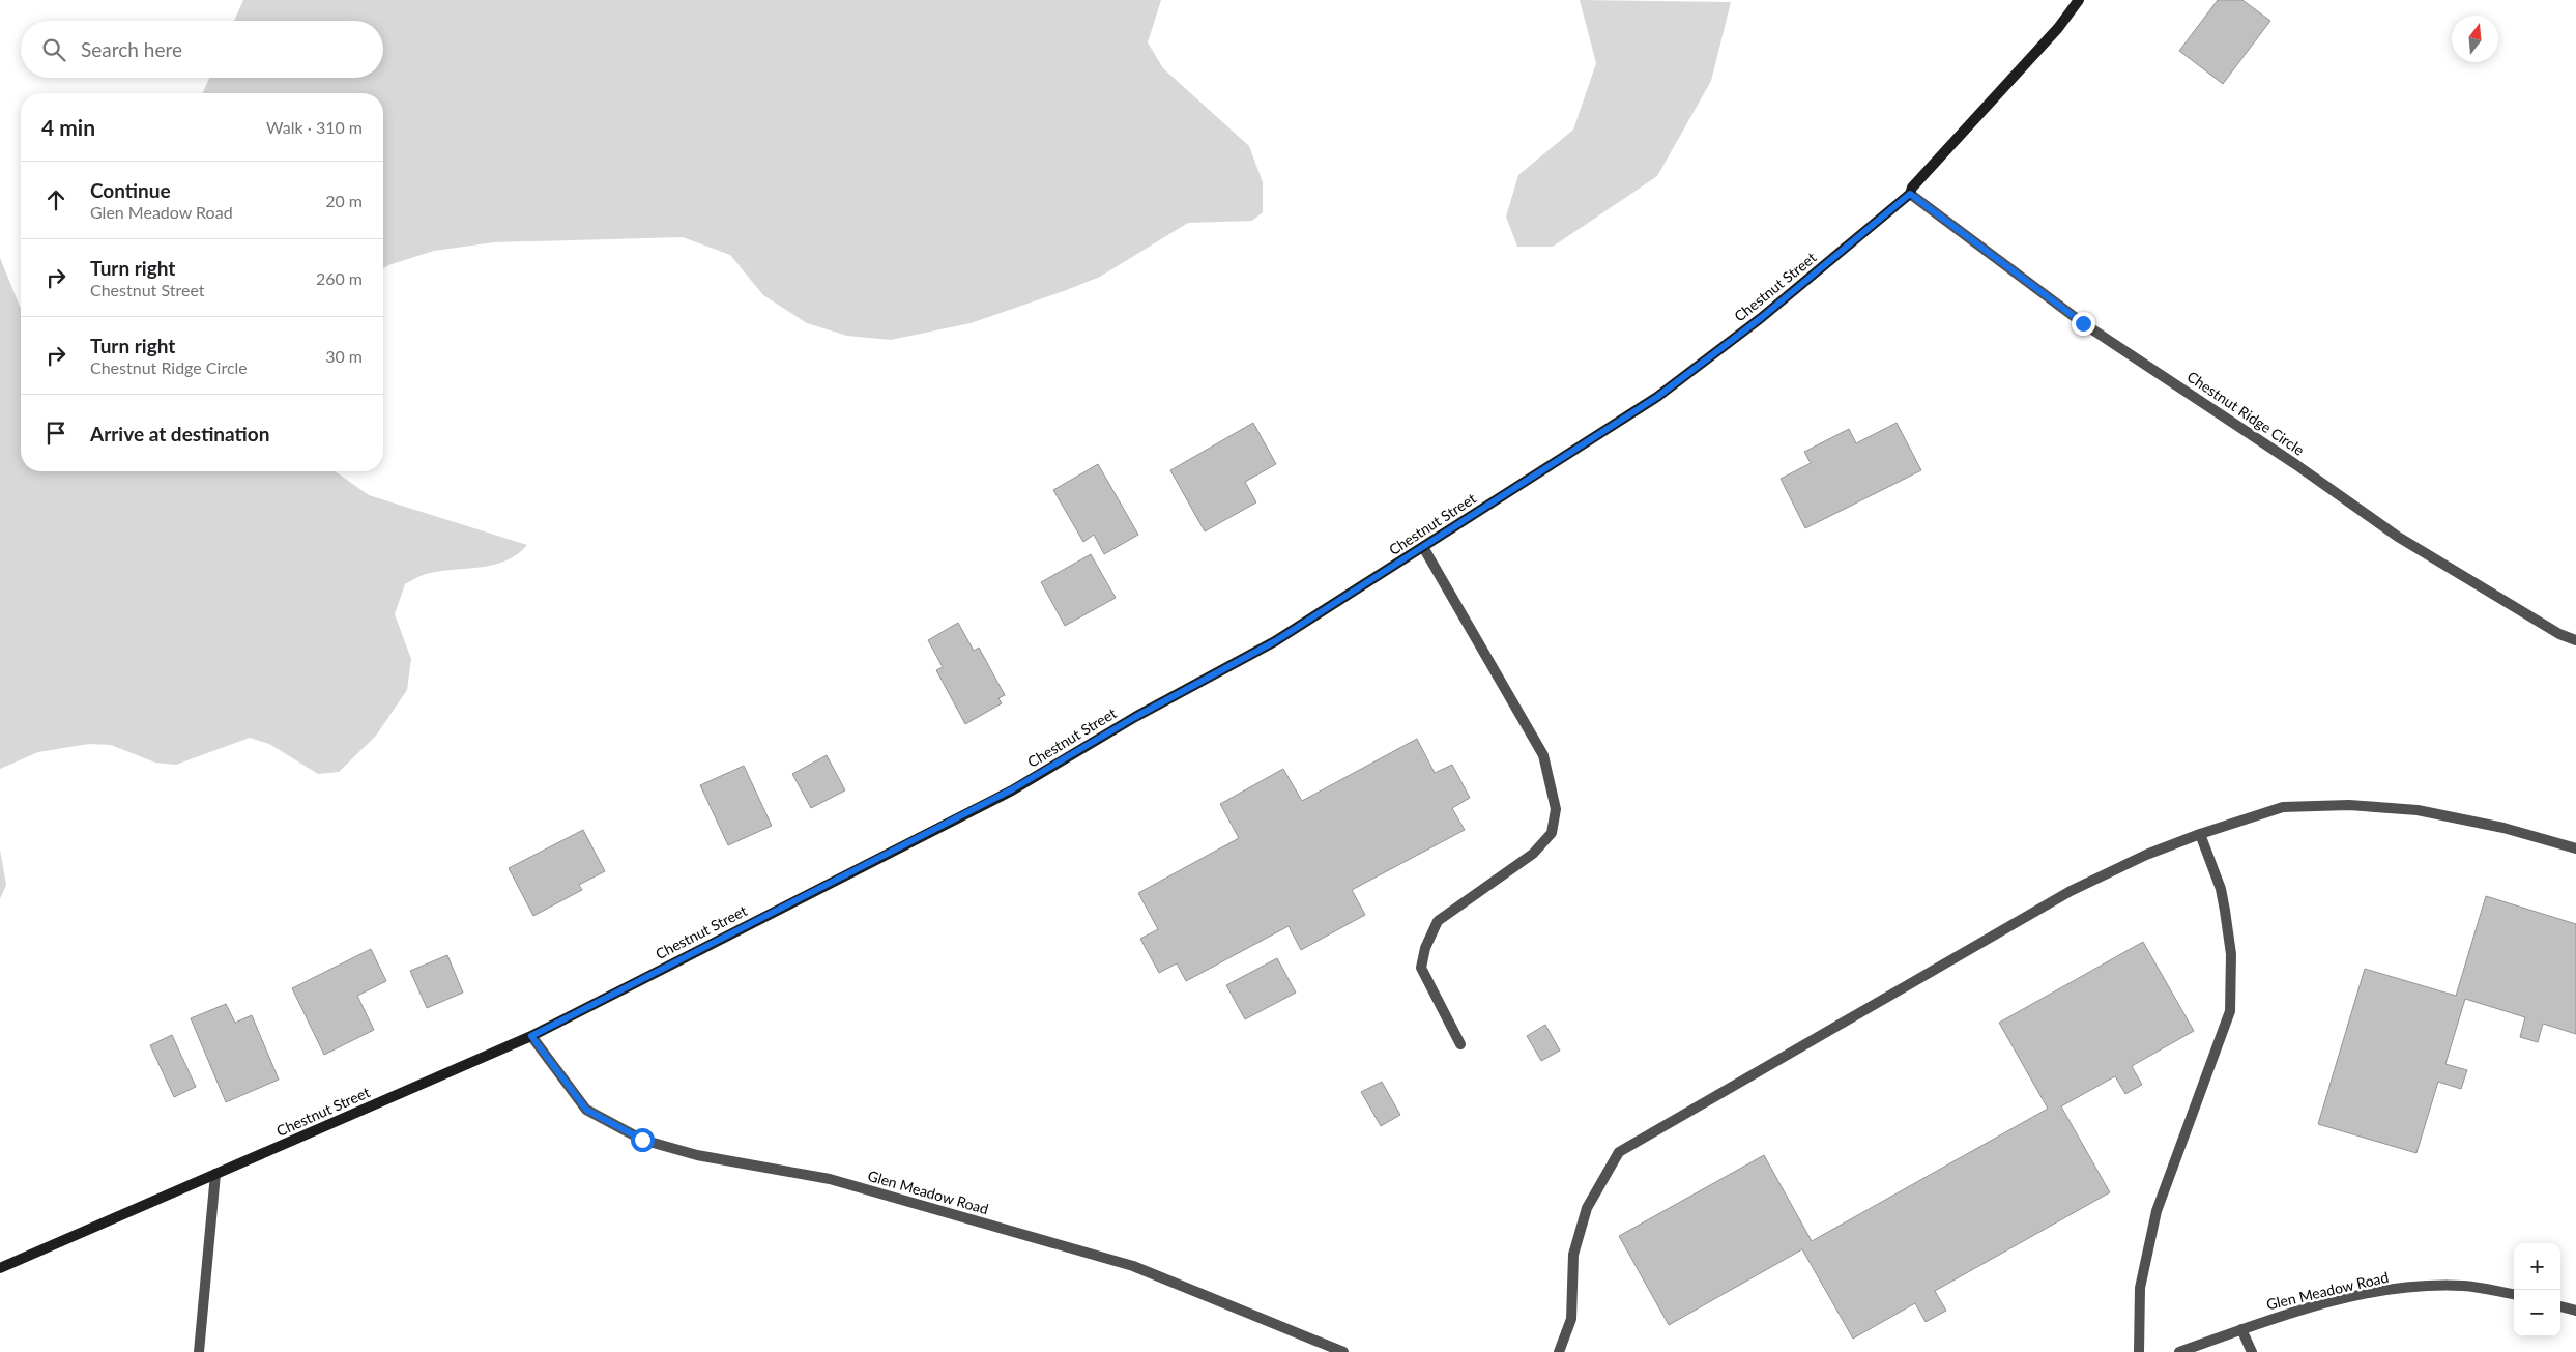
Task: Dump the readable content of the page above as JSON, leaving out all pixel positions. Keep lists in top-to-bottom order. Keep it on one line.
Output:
{"streets":{"main road":["Chestnut Street"],"street":["Chestnut Ridge Circle","Glen Meadow Road"]},"crossings":[["Chestnut Street","Chestnut Ridge Circle"],["Chestnut Street","Glen Meadow Road"]],"north":"top","page":{"search":"Search here","heading":["4 min","Walk · 310 m"],"list":[["Continue","Glen Meadow Road","20 m"],["Turn right","Chestnut Street","260 m"],["Turn right","Chestnut Ridge Circle","30 m"],"Arrive at destination"],"map_buttons":["+","−"]}}
